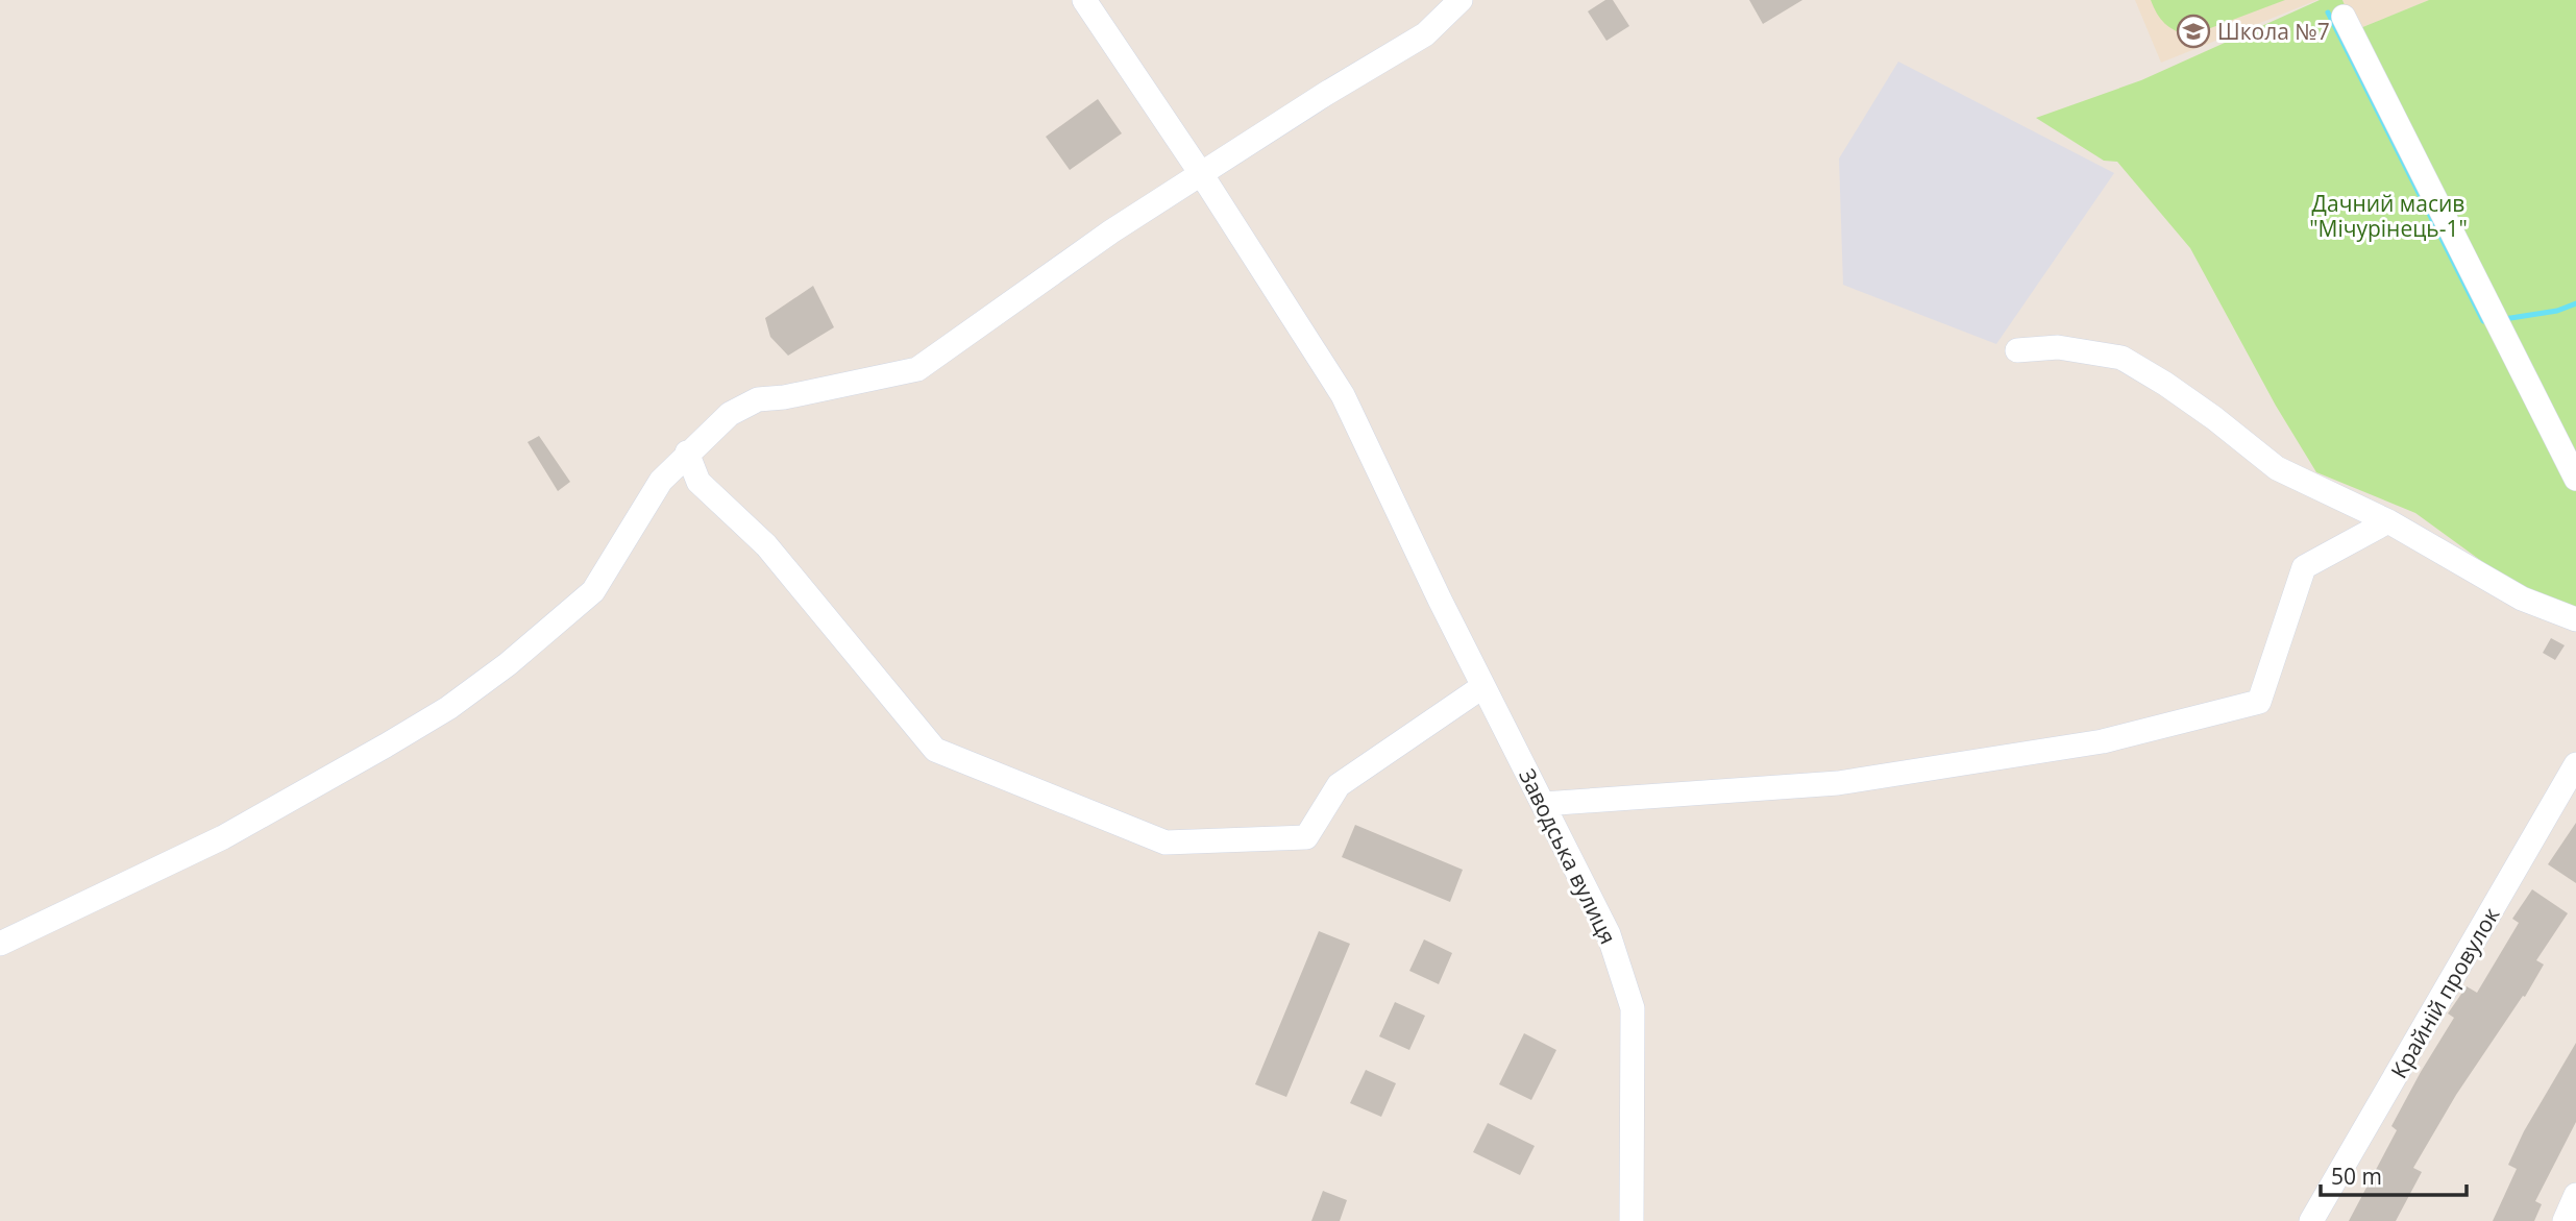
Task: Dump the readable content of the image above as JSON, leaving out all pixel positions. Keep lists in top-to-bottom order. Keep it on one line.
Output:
{"streets":{"street":["Заводська вулиця","Крайній провулок"]},"parks":["Дачний масив \"Мічурінець-1\""],"places":{"school or university":["Школа №7"]},"scale_bar":"50 m"}
